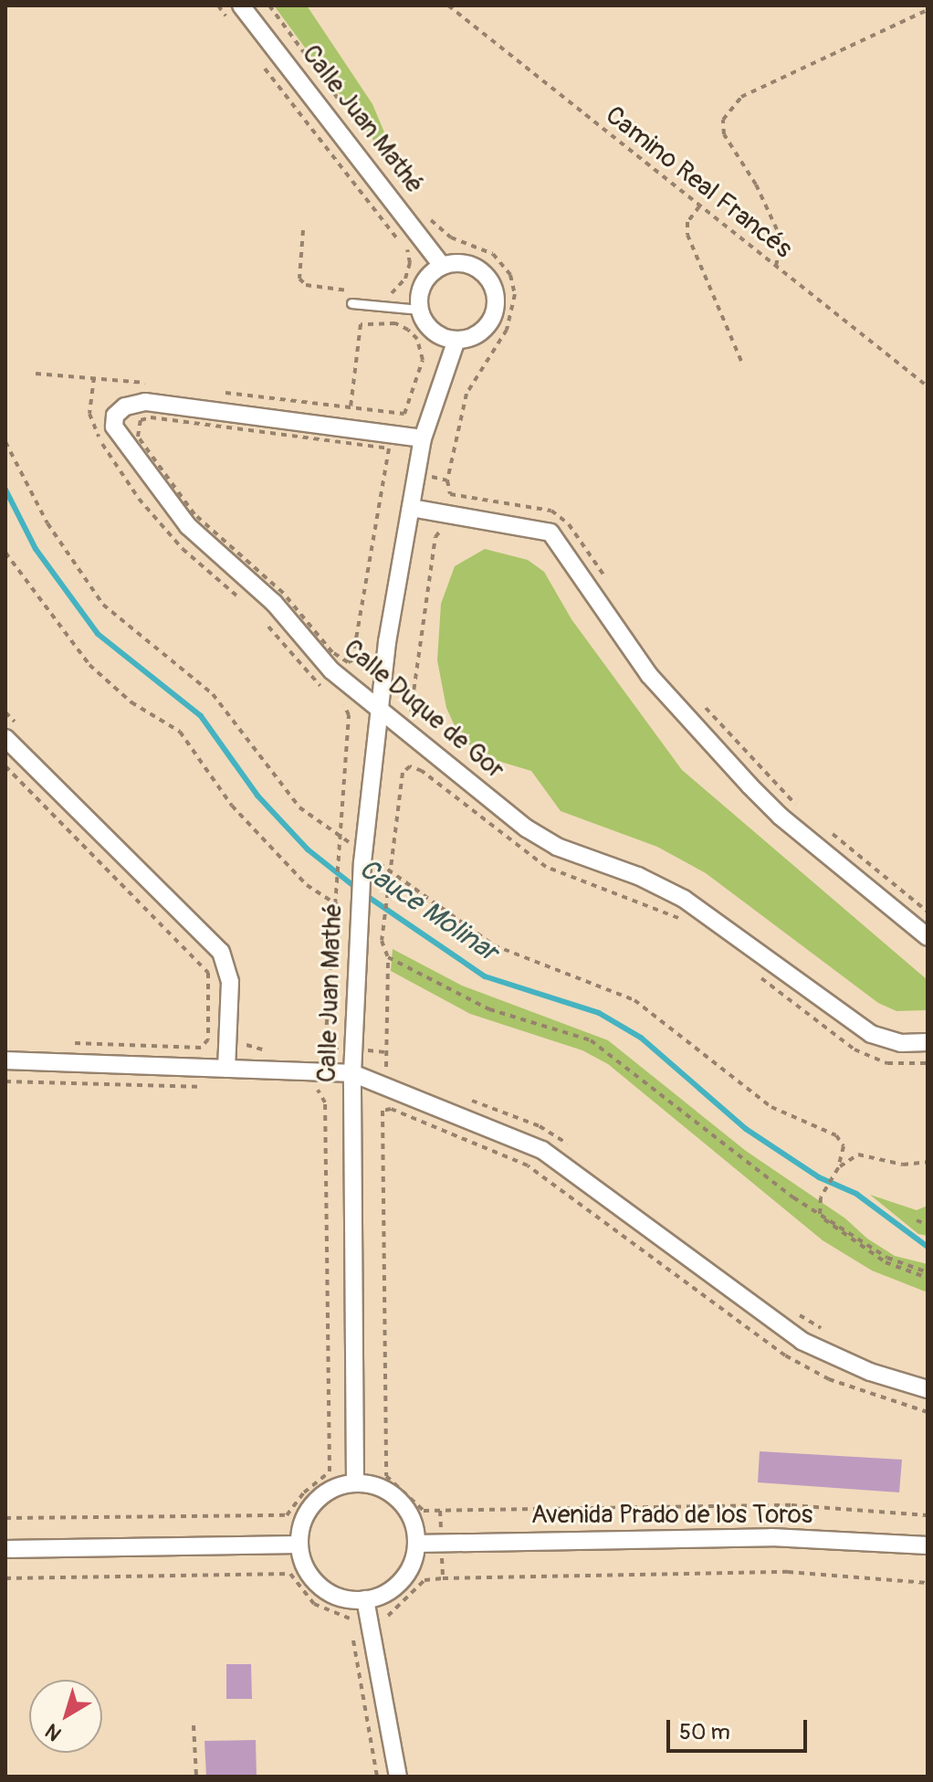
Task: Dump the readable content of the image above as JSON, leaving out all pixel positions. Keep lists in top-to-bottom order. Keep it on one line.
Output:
{"streets":{"street":["Calle Juan Mathé","Calle Duque de Gor","Avenida Prado de los Toros"],"path":["Camino Real Francés"]},"crossings":[["Calle Juan Mathé","Calle Duque de Gor"],["Calle Juan Mathé","Avenida Prado de los Toros"]],"water":["Cauce Molinar"],"scale_bar":"50 m","north":"bottom left"}
